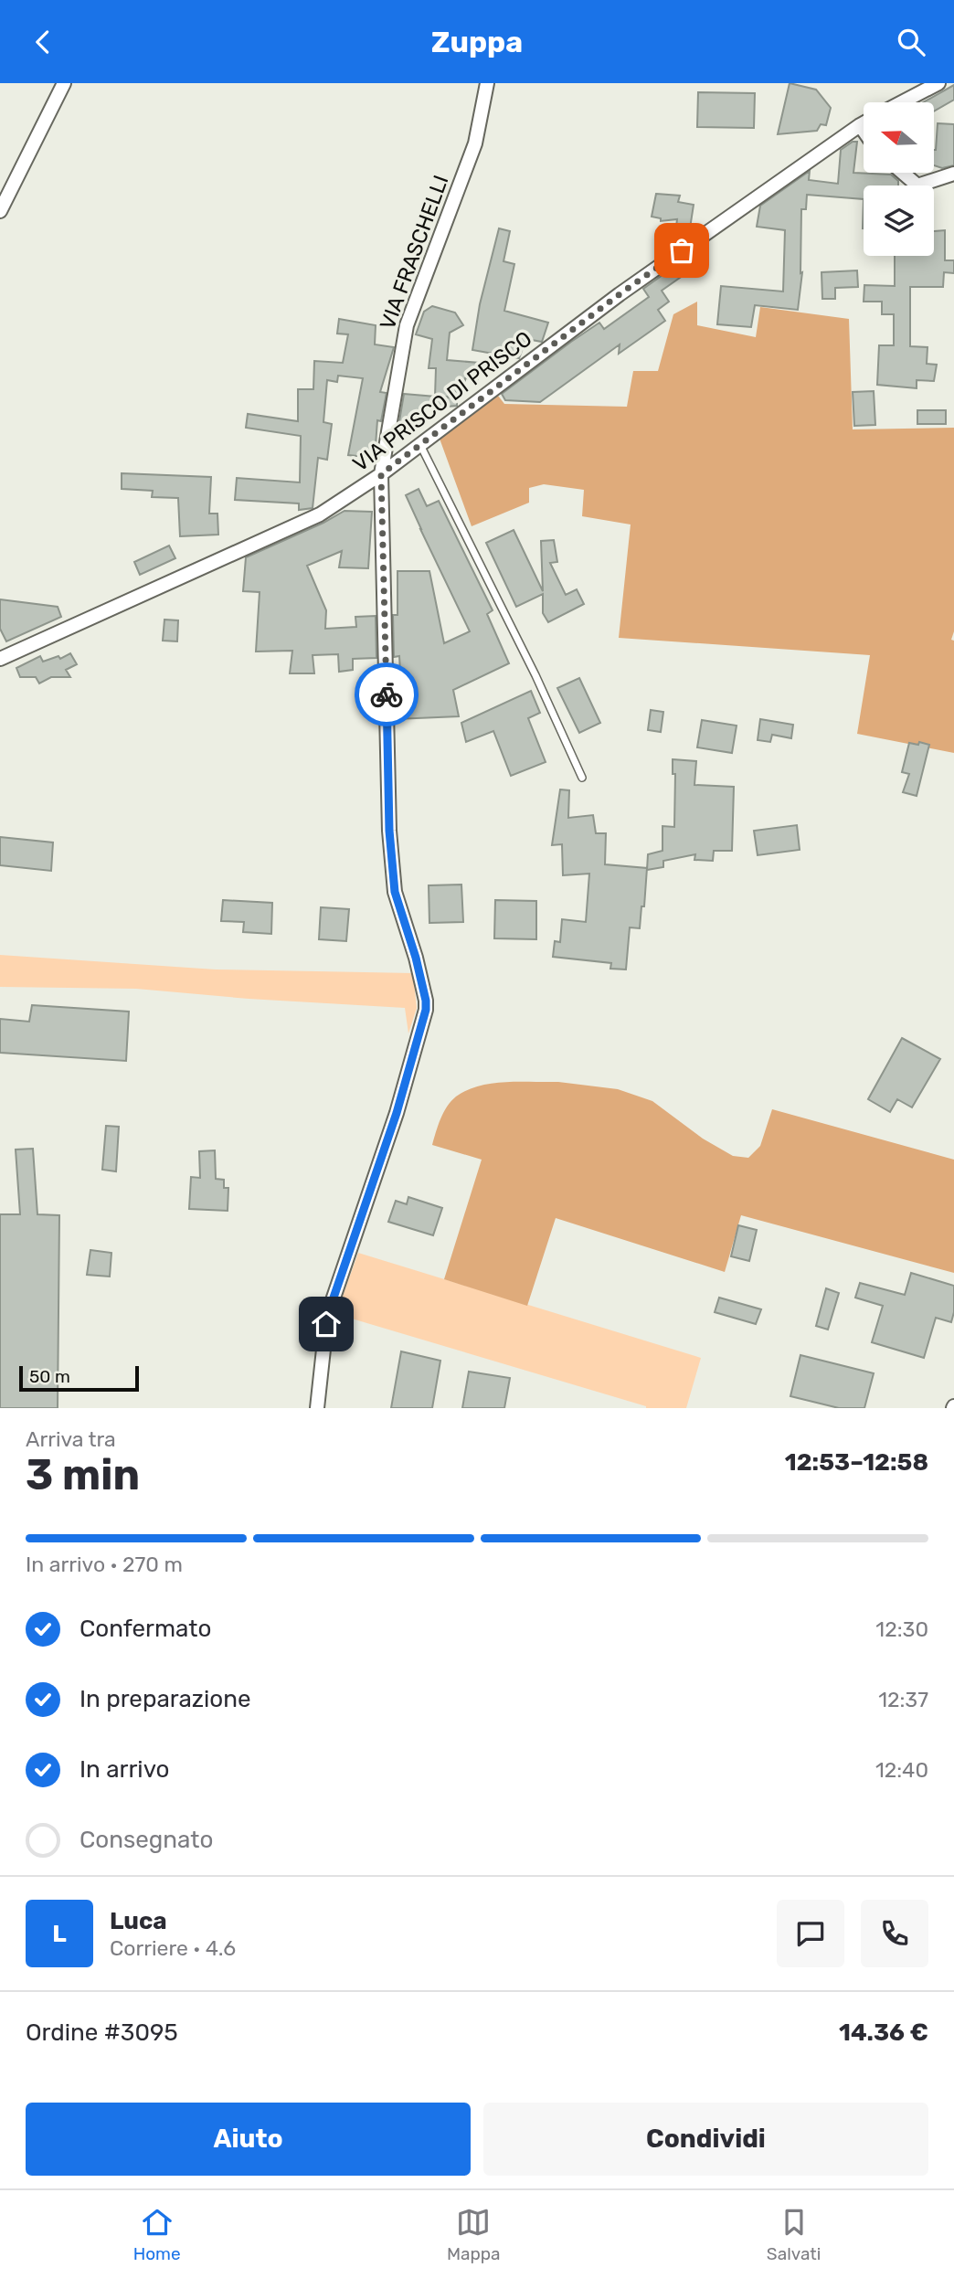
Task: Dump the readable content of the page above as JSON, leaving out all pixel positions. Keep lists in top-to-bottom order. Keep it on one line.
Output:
{"streets":{"street":["VIA FRASCHELLI","VIA PRISCO DI PRISCO"]},"crossings":[["VIA FRASCHELLI","VIA PRISCO DI PRISCO"]],"scale_bar":"50 m","north":"left","page":{"header":"Zuppa","scale":"50 m","heading":["3 min","Arriva tra","12:53–12:58"],"panel":["Luca","Corriere · 4.6","Ordine #3095","14.36 €"],"bar":"In arrivo · 270 m","list":[["Confermato","12:30"],["In preparazione","12:37"],["In arrivo","12:40"],"Consegnato"],"round":"L","buttons":["Aiuto","Condividi"],"tabs":["Home","Mappa","Salvati"]}}
